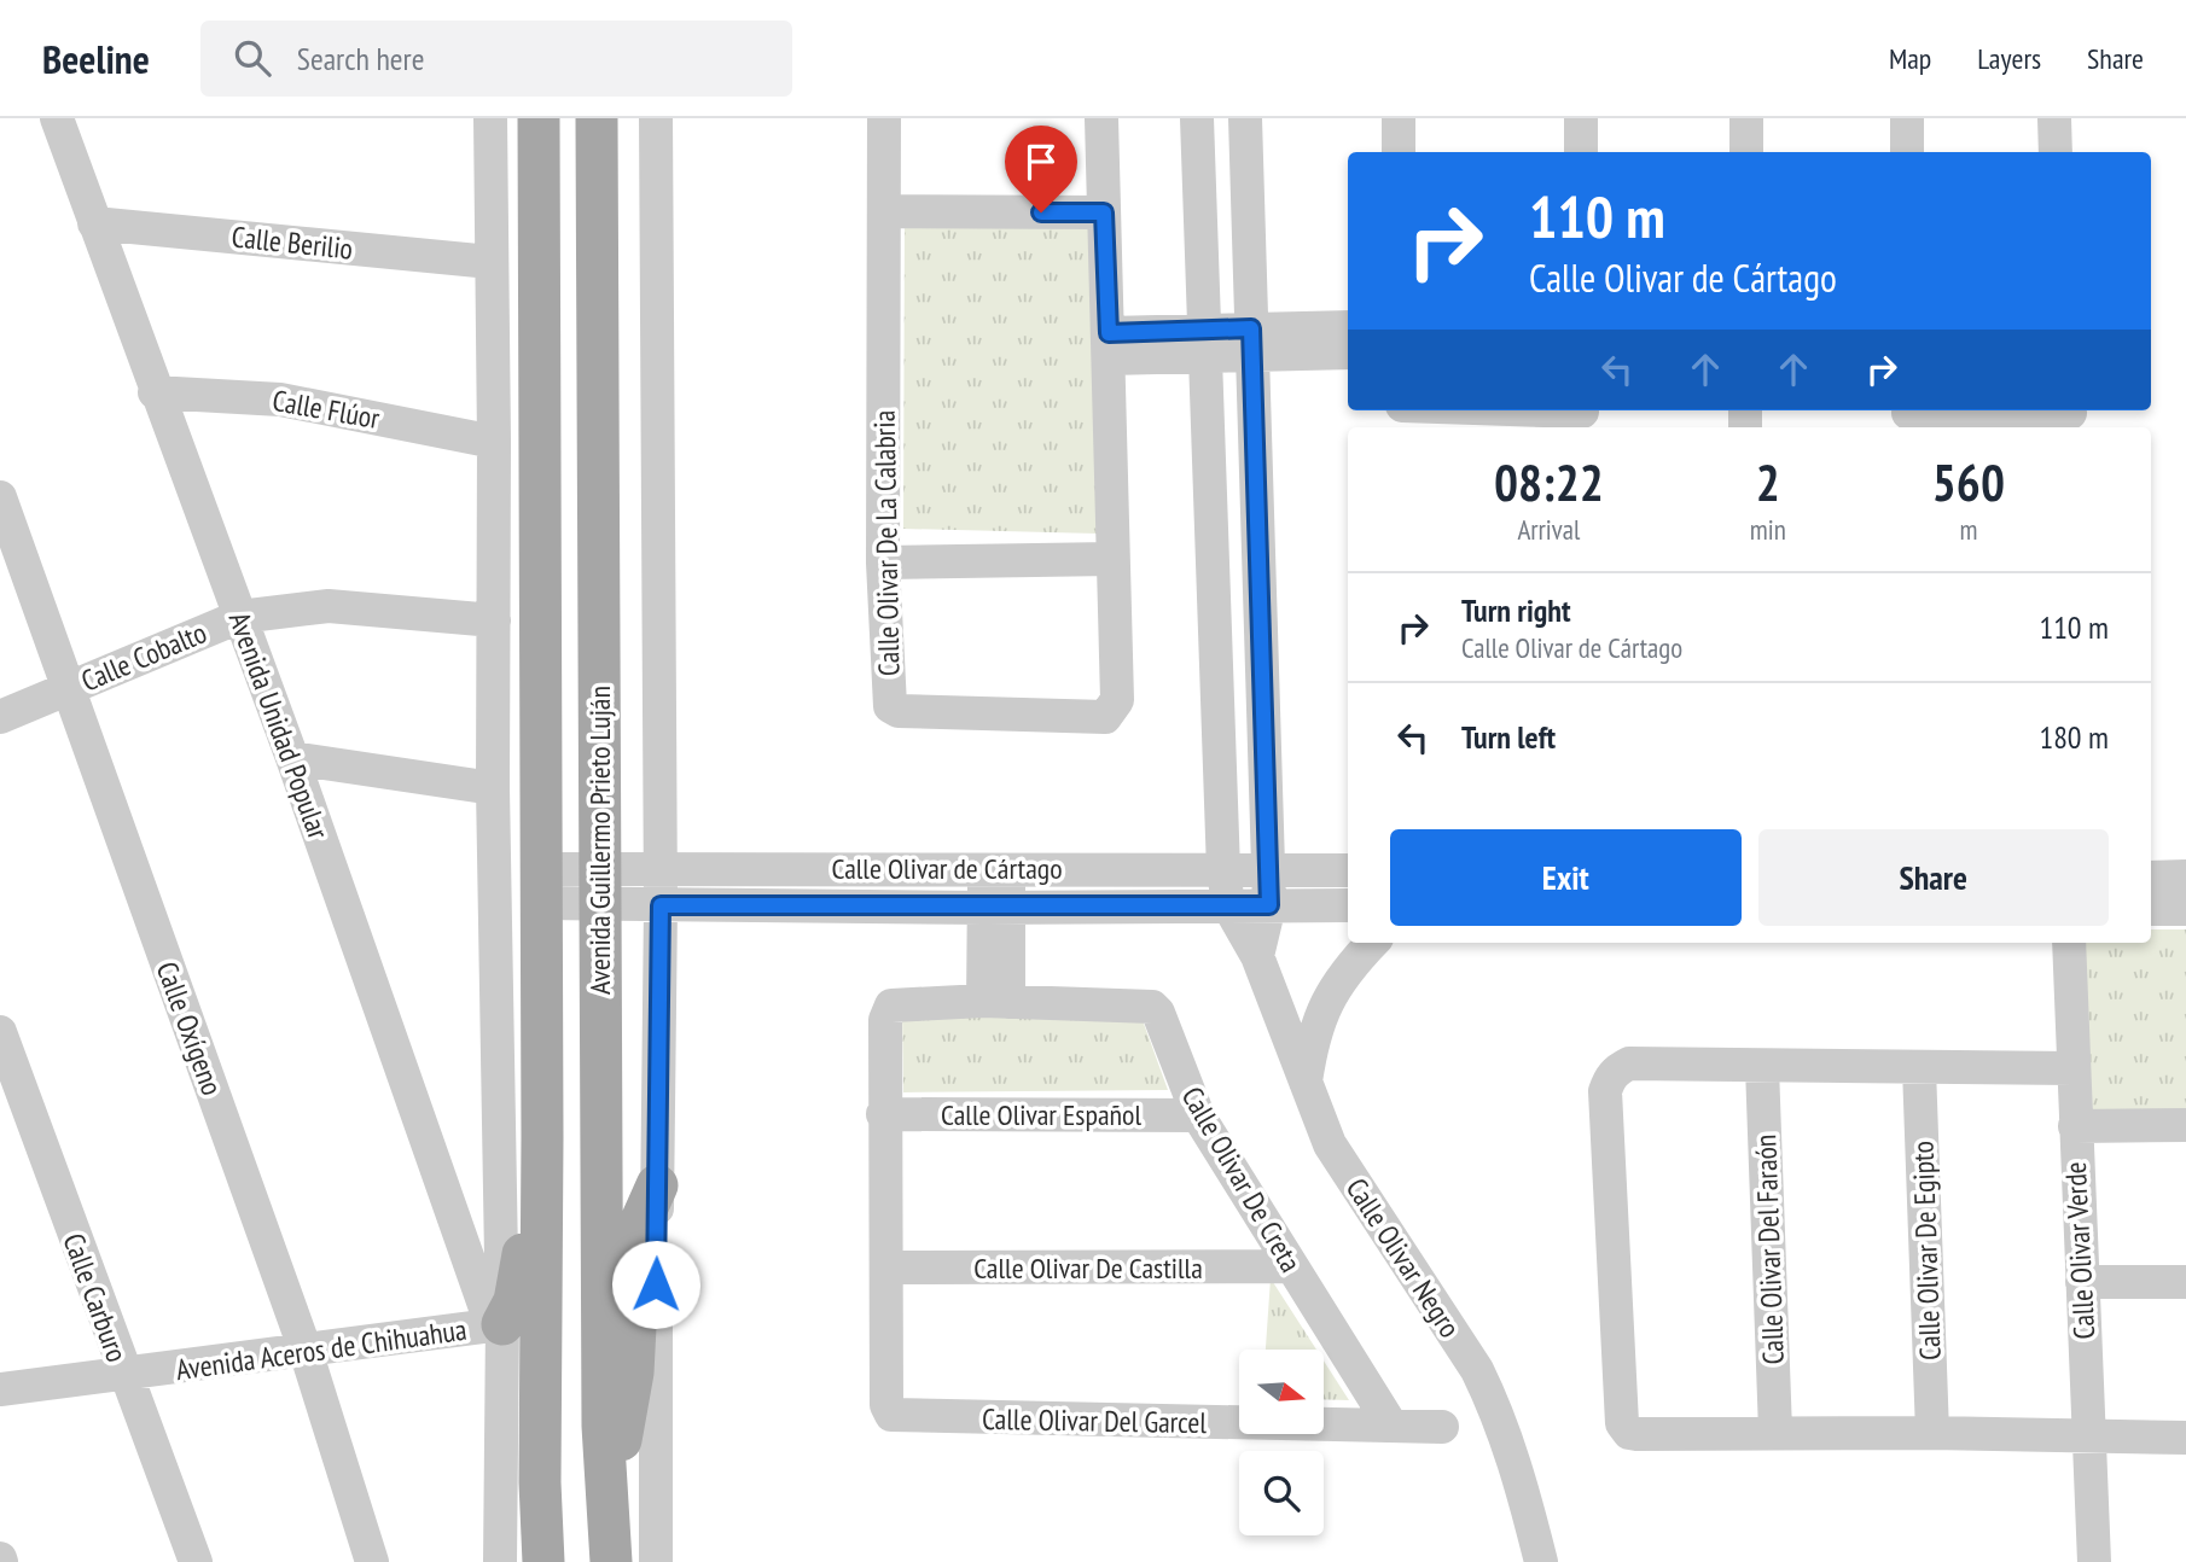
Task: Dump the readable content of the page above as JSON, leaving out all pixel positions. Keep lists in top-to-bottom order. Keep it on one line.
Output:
{"streets":{"main road":["Avenida Guillermo Prieto Luján"],"street":["Calle Berilio","Calle Flúor","Calle Olivar De La Calabria","Calle Cobalto","Avenida Unidad Popular","Calle Olivar de Cártago","Calle Oxígeno","Calle Olivar Español","Calle Olivar De Creta","Calle Olivar Del Faraón","Calle Olivar De Egipto","Calle Olivar Verde","Calle Olivar Negro","Calle Olivar De Castilla","Calle Carburo","Avenida Aceros de Chihuahua","Calle Olivar Del Garcel"]},"crossings":[["Calle Berilio","Avenida Unidad Popular"],["Calle Flúor","Avenida Unidad Popular"],["Calle Cobalto","Avenida Unidad Popular"],["Calle Cobalto","Calle Oxígeno"],["Avenida Unidad Popular","Avenida Aceros de Chihuahua"],["Avenida Guillermo Prieto Luján","Calle Olivar de Cártago"],["Calle Olivar de Cártago","Calle Olivar Negro"],["Calle Oxígeno","Avenida Aceros de Chihuahua"],["Calle Olivar Español","Calle Olivar De Creta"],["Calle Olivar De Creta","Calle Olivar De Castilla"],["Calle Olivar De Creta","Calle Olivar Del Garcel"],["Calle Carburo","Avenida Aceros de Chihuahua"]],"north":"right","page":{"header":"Beeline","search":"Search here","nav":["Map","Layers","Share"],"turn":["110 m","Calle Olivar de Cártago"],"eta":["08:22","Arrival","2","min","560","m"],"list":[{"name":"Turn right","note":"Calle Olivar de Cártago","value":"110 m"},{"name":"Turn left","value":"180 m"}],"buttons":["Exit","Share"]}}
